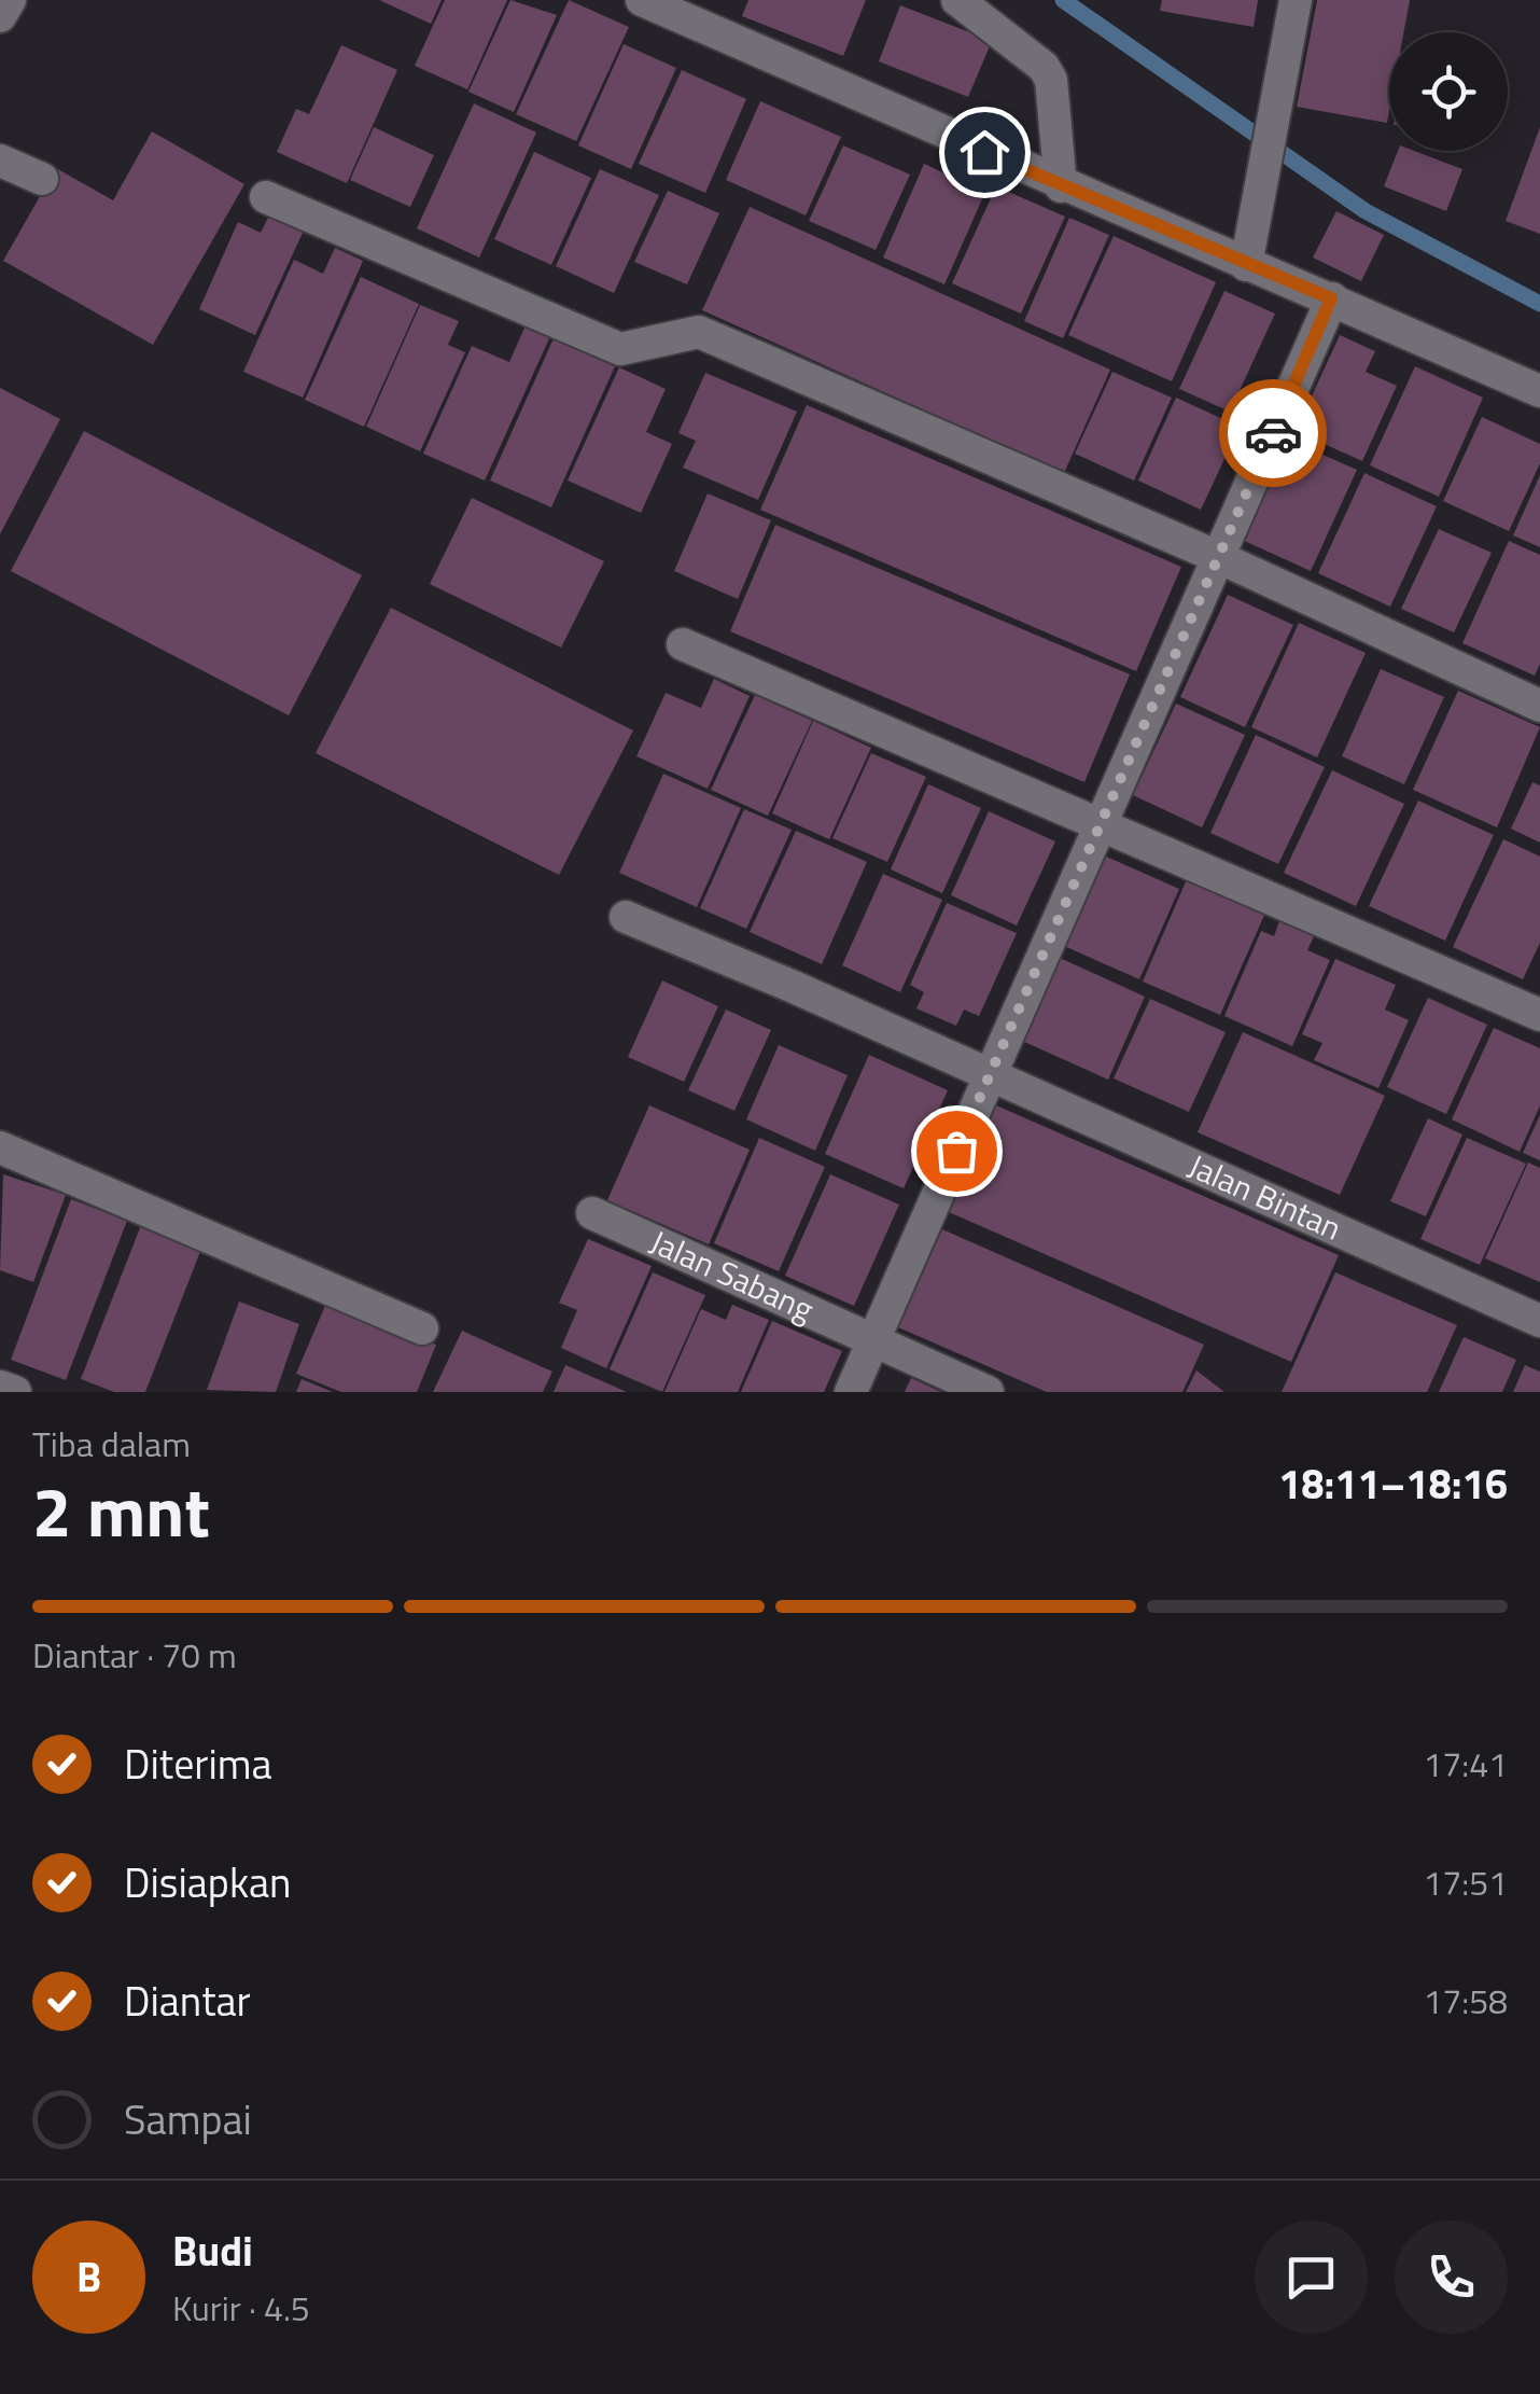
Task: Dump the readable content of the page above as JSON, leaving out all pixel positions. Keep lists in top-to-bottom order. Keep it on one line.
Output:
{"streets":{"street":["Jalan Bintan","Jalan Sabang"]},"page":{"heading":["2 mnt","Tiba dalam","18:11–18:16"],"panel":["Budi","Kurir · 4.5"],"bar":"Diantar · 70 m","list":[["Diterima","17:41"],["Disiapkan","17:51"],["Diantar","17:58"],"Sampai"],"round":"B"}}
